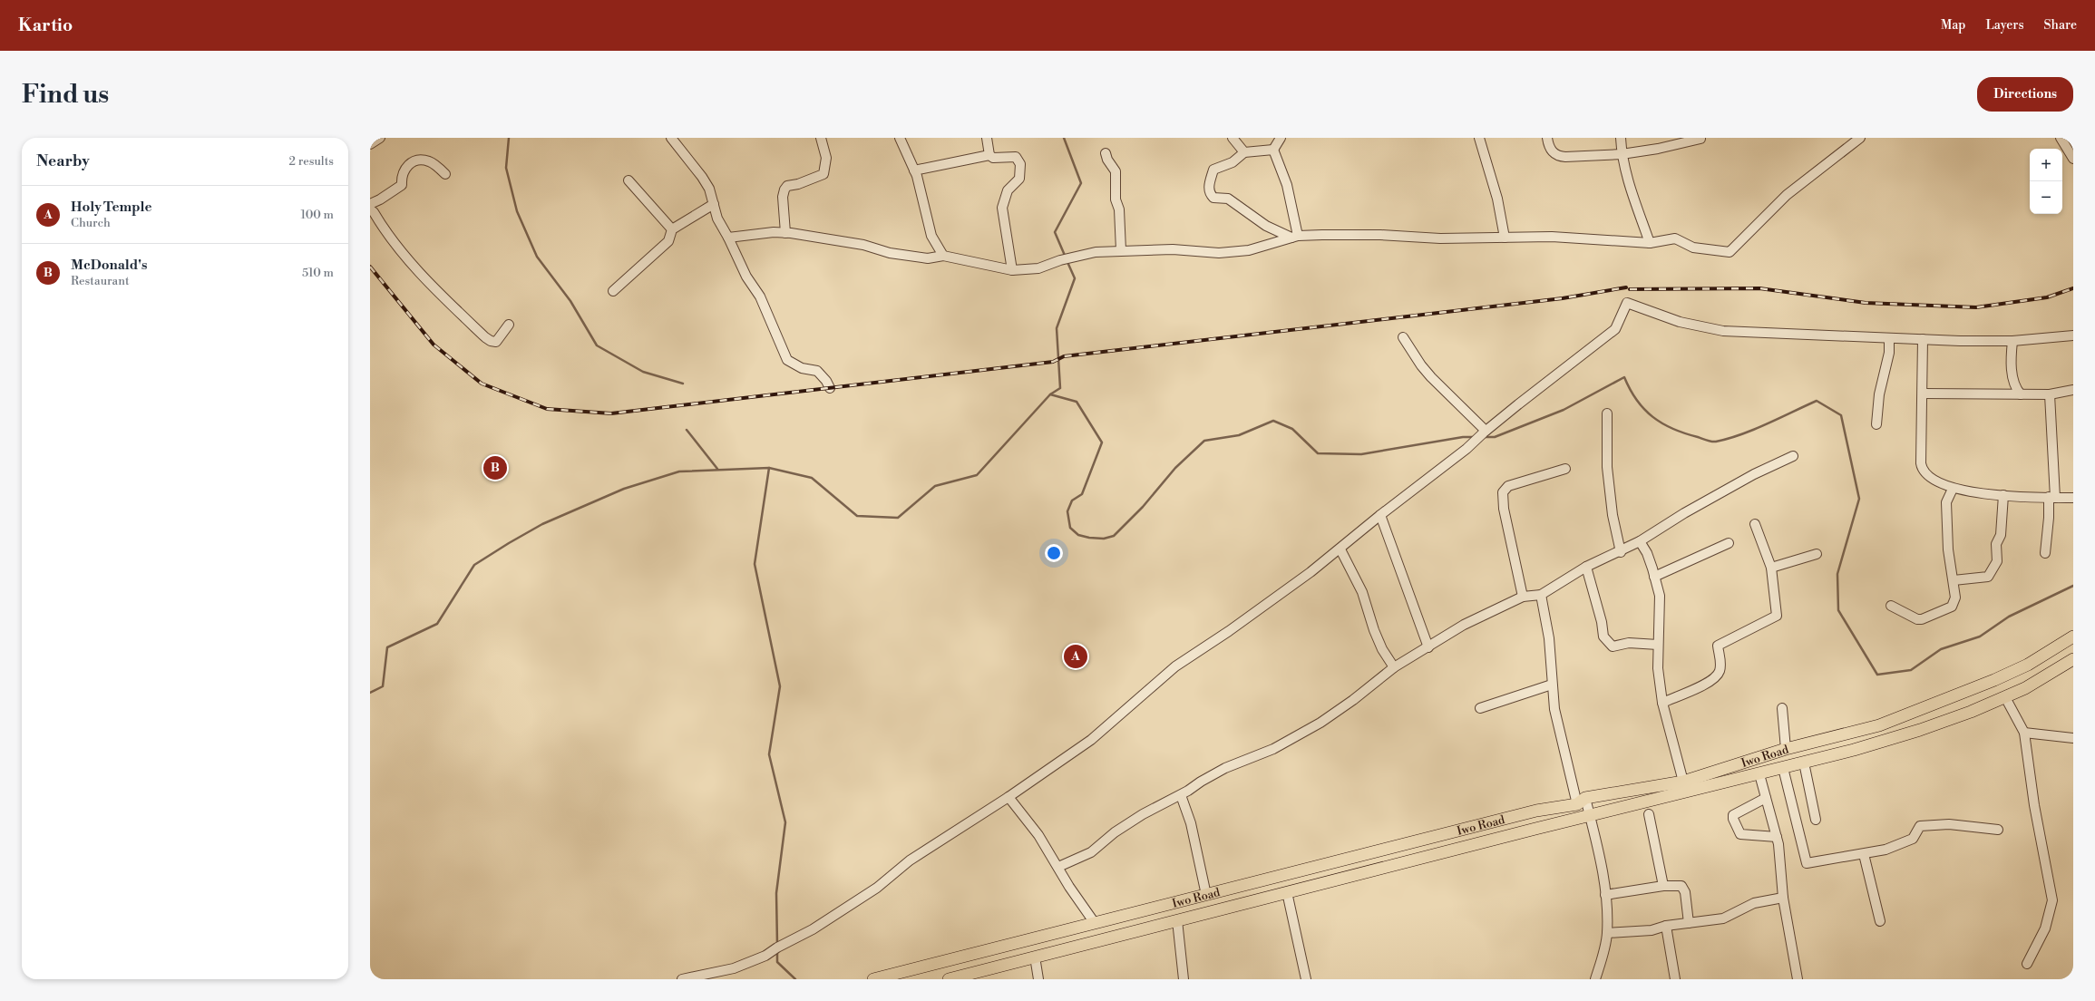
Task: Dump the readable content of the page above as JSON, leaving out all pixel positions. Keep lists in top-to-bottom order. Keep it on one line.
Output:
{"streets":{"main road":["Iwo Road"]},"page":{"header":"Kartio","nav":["Map","Layers","Share"],"buttons":"Directions","title":"Find us","heading":["Nearby","2 results"],"map_buttons":["+","−"],"list":[{"mark":"A","name":"Holy Temple","note":"Church","value":"100 m"},{"mark":"B","name":"McDonald's","note":"Restaurant","value":"510 m"}],"pins":["B","A"]}}
